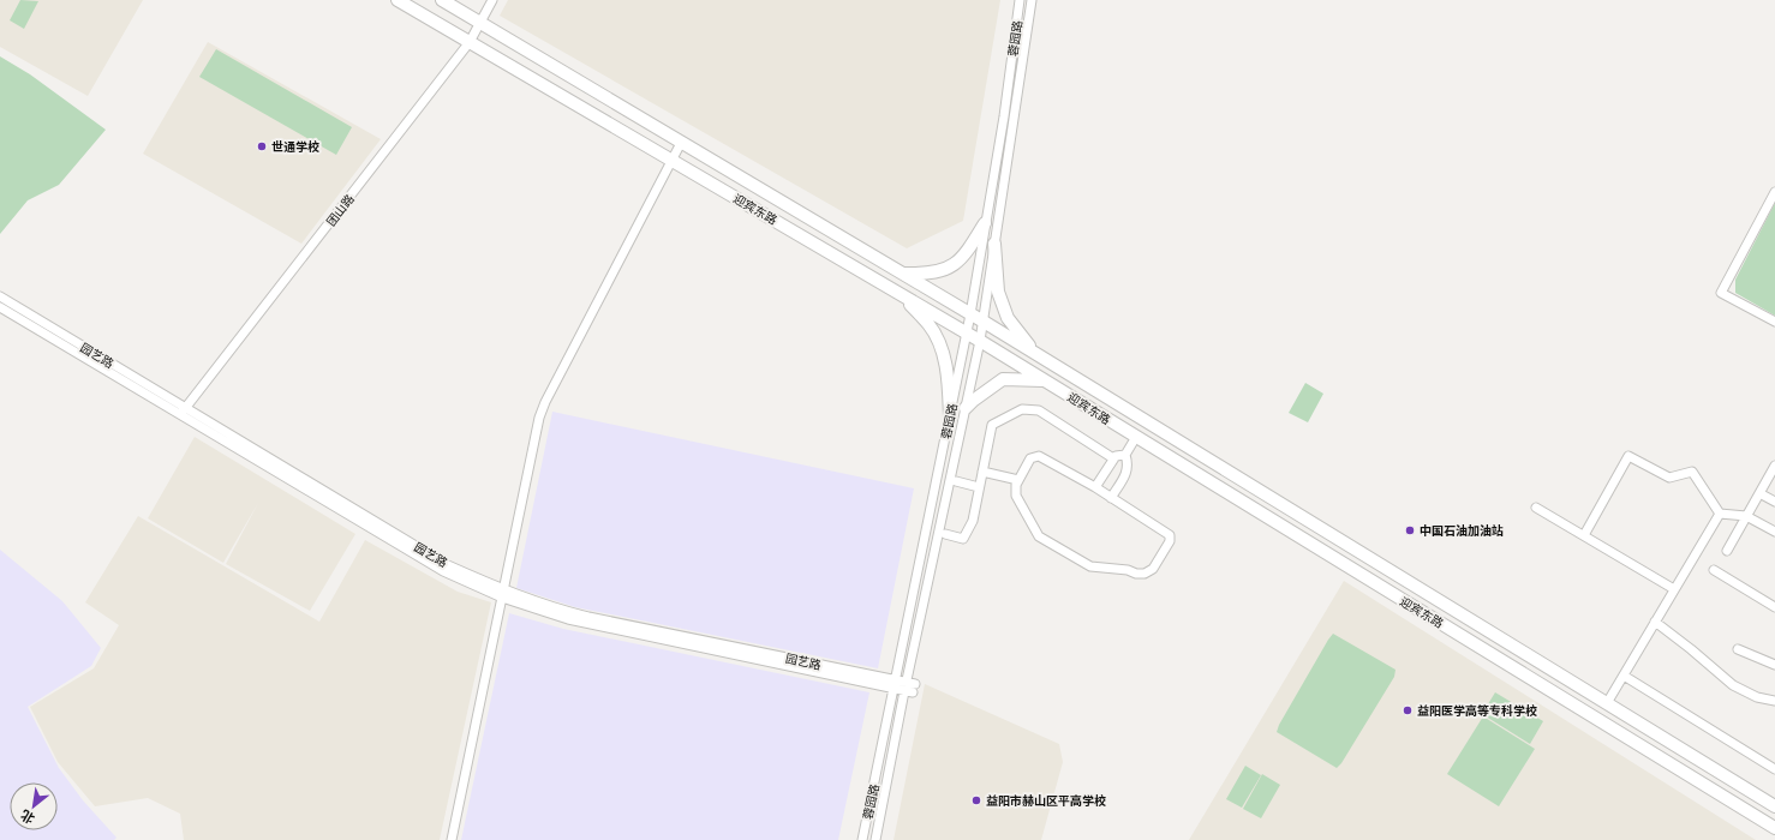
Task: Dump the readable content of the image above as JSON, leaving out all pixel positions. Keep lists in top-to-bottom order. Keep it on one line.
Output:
{"streets":{"highway":["迎宾东路"],"street":["蓉园路","团山路","园艺路"]},"crossings":[["蓉园路","迎宾东路"],["蓉园路","园艺路"],["迎宾东路","团山路"],["团山路","园艺路"]],"places":["世通学校","中国石油加油站","益阳医学高等专科学校","益阳市赫山区平高学校"],"north":"bottom left"}
